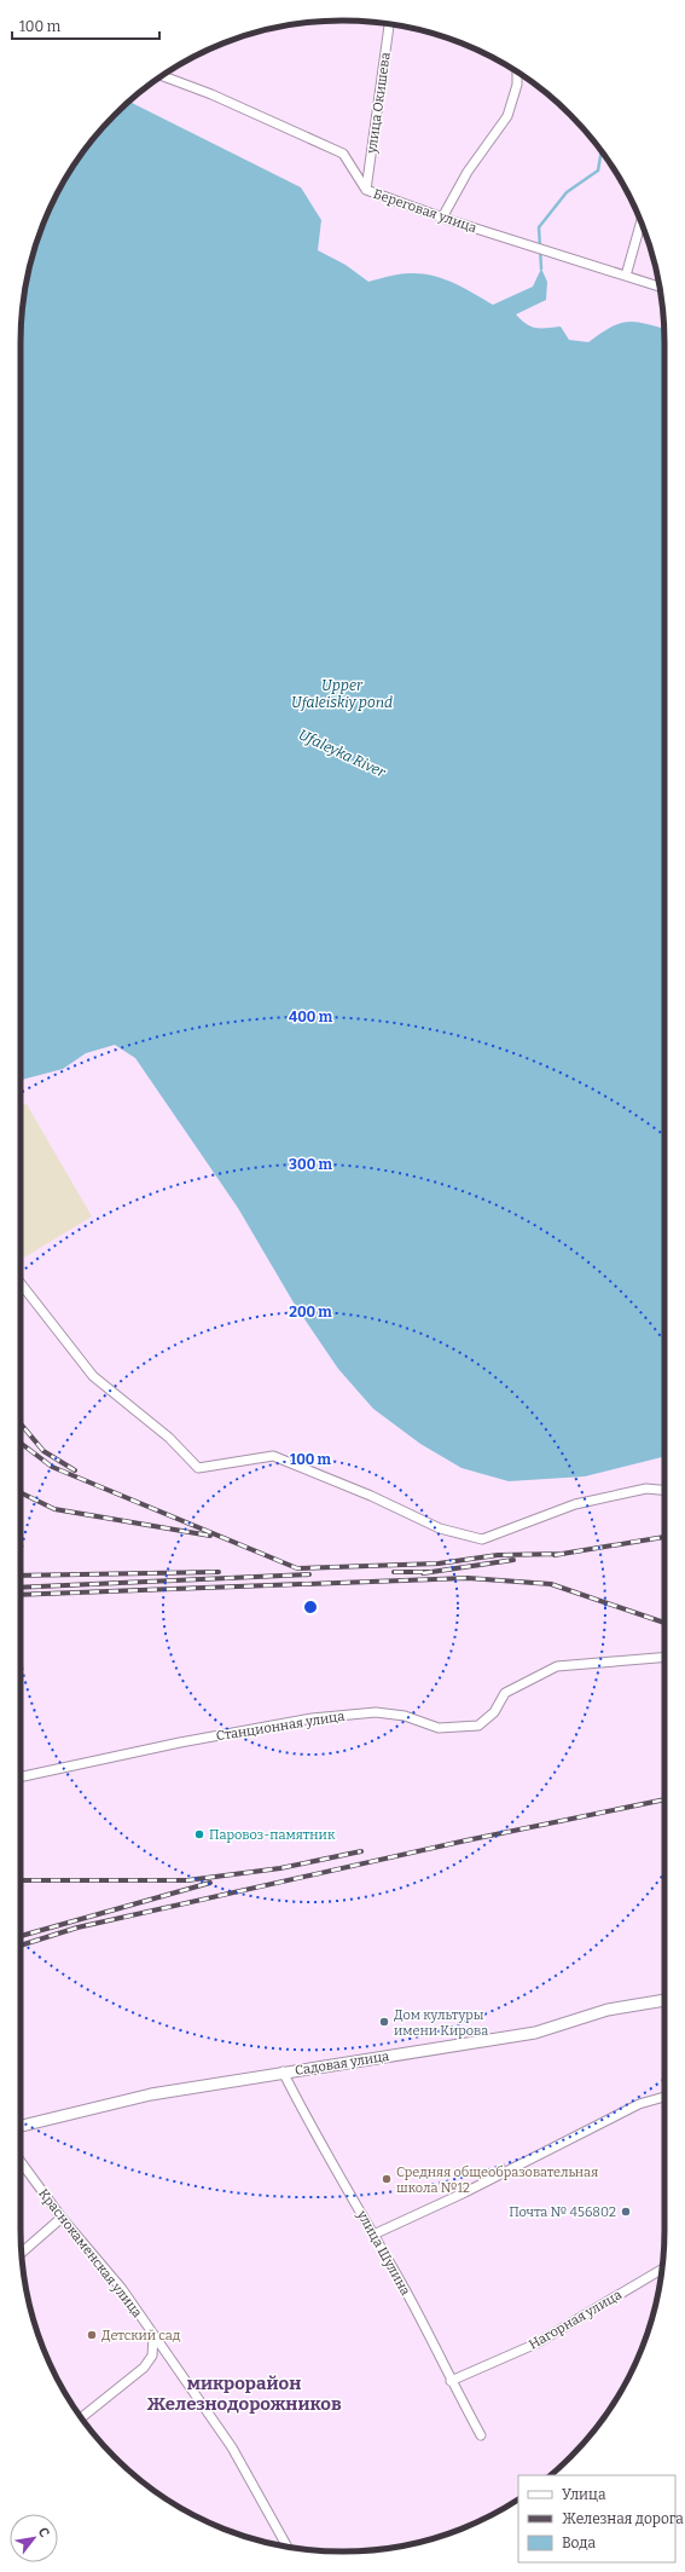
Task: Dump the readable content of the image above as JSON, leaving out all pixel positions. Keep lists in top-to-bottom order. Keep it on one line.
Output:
{"streets":{"street":["улица Окишева","Береговая улица","Станционная улица","Садовая улица","Краснокаменская улица","улица Шулина","Нагорная улица"]},"crossings":[["улица Окишева","Береговая улица"],["Садовая улица","улица Шулина"],["улица Шулина","Нагорная улица"]],"districts":["микрорайон Железнодорожников"],"water":["Upper Ufaleiskiy pond","Ufaleyka River"],"places":["Паровоз-памятник","Дом культуры имени Кирова","Средняя общеобразовательная школа №12","Почта № 456802","Детский сад"],"legend":["Улица","Железная дорога","Вода"],"scale_bar":"100 m","north":"top right","rings":["400 m","300 m","200 m","100 m"]}
